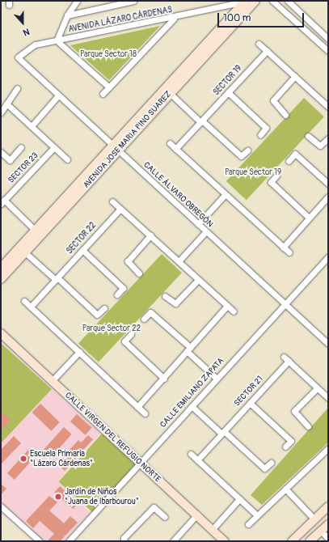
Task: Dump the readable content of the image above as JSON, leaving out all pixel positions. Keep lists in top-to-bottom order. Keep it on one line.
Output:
{"streets":{"street":["AVENIDA LÁZARO CÁRDENAS","SECTOR 19","AVENIDA JOSE MARIA PINO SUAREZ","SECTOR 23","CALLE ÁLVARO OBREGÓN","SECTOR 22","SECTOR 21","CALLE EMILIANO ZAPATA","CALLE VIRGEN DEL REFUGIO NORTE"]},"crossings":[["AVENIDA LÁZARO CÁRDENAS","AVENIDA JOSE MARIA PINO SUAREZ"],["AVENIDA LÁZARO CÁRDENAS","CALLE ÁLVARO OBREGÓN"],["AVENIDA JOSE MARIA PINO SUAREZ","SECTOR 23"],["AVENIDA JOSE MARIA PINO SUAREZ","CALLE ÁLVARO OBREGÓN"],["CALLE ÁLVARO OBREGÓN","CALLE EMILIANO ZAPATA"],["CALLE EMILIANO ZAPATA","CALLE VIRGEN DEL REFUGIO NORTE"]],"parks":["Parque Sector 18","Parque Sector 19","Parque Sector 22"],"places":["Escuela Primaria \"Lázaro Cárdenas\"","Jardín de Niños \"Juana de Ibarbourou\""],"scale_bar":"100 m","north":"bottom"}
